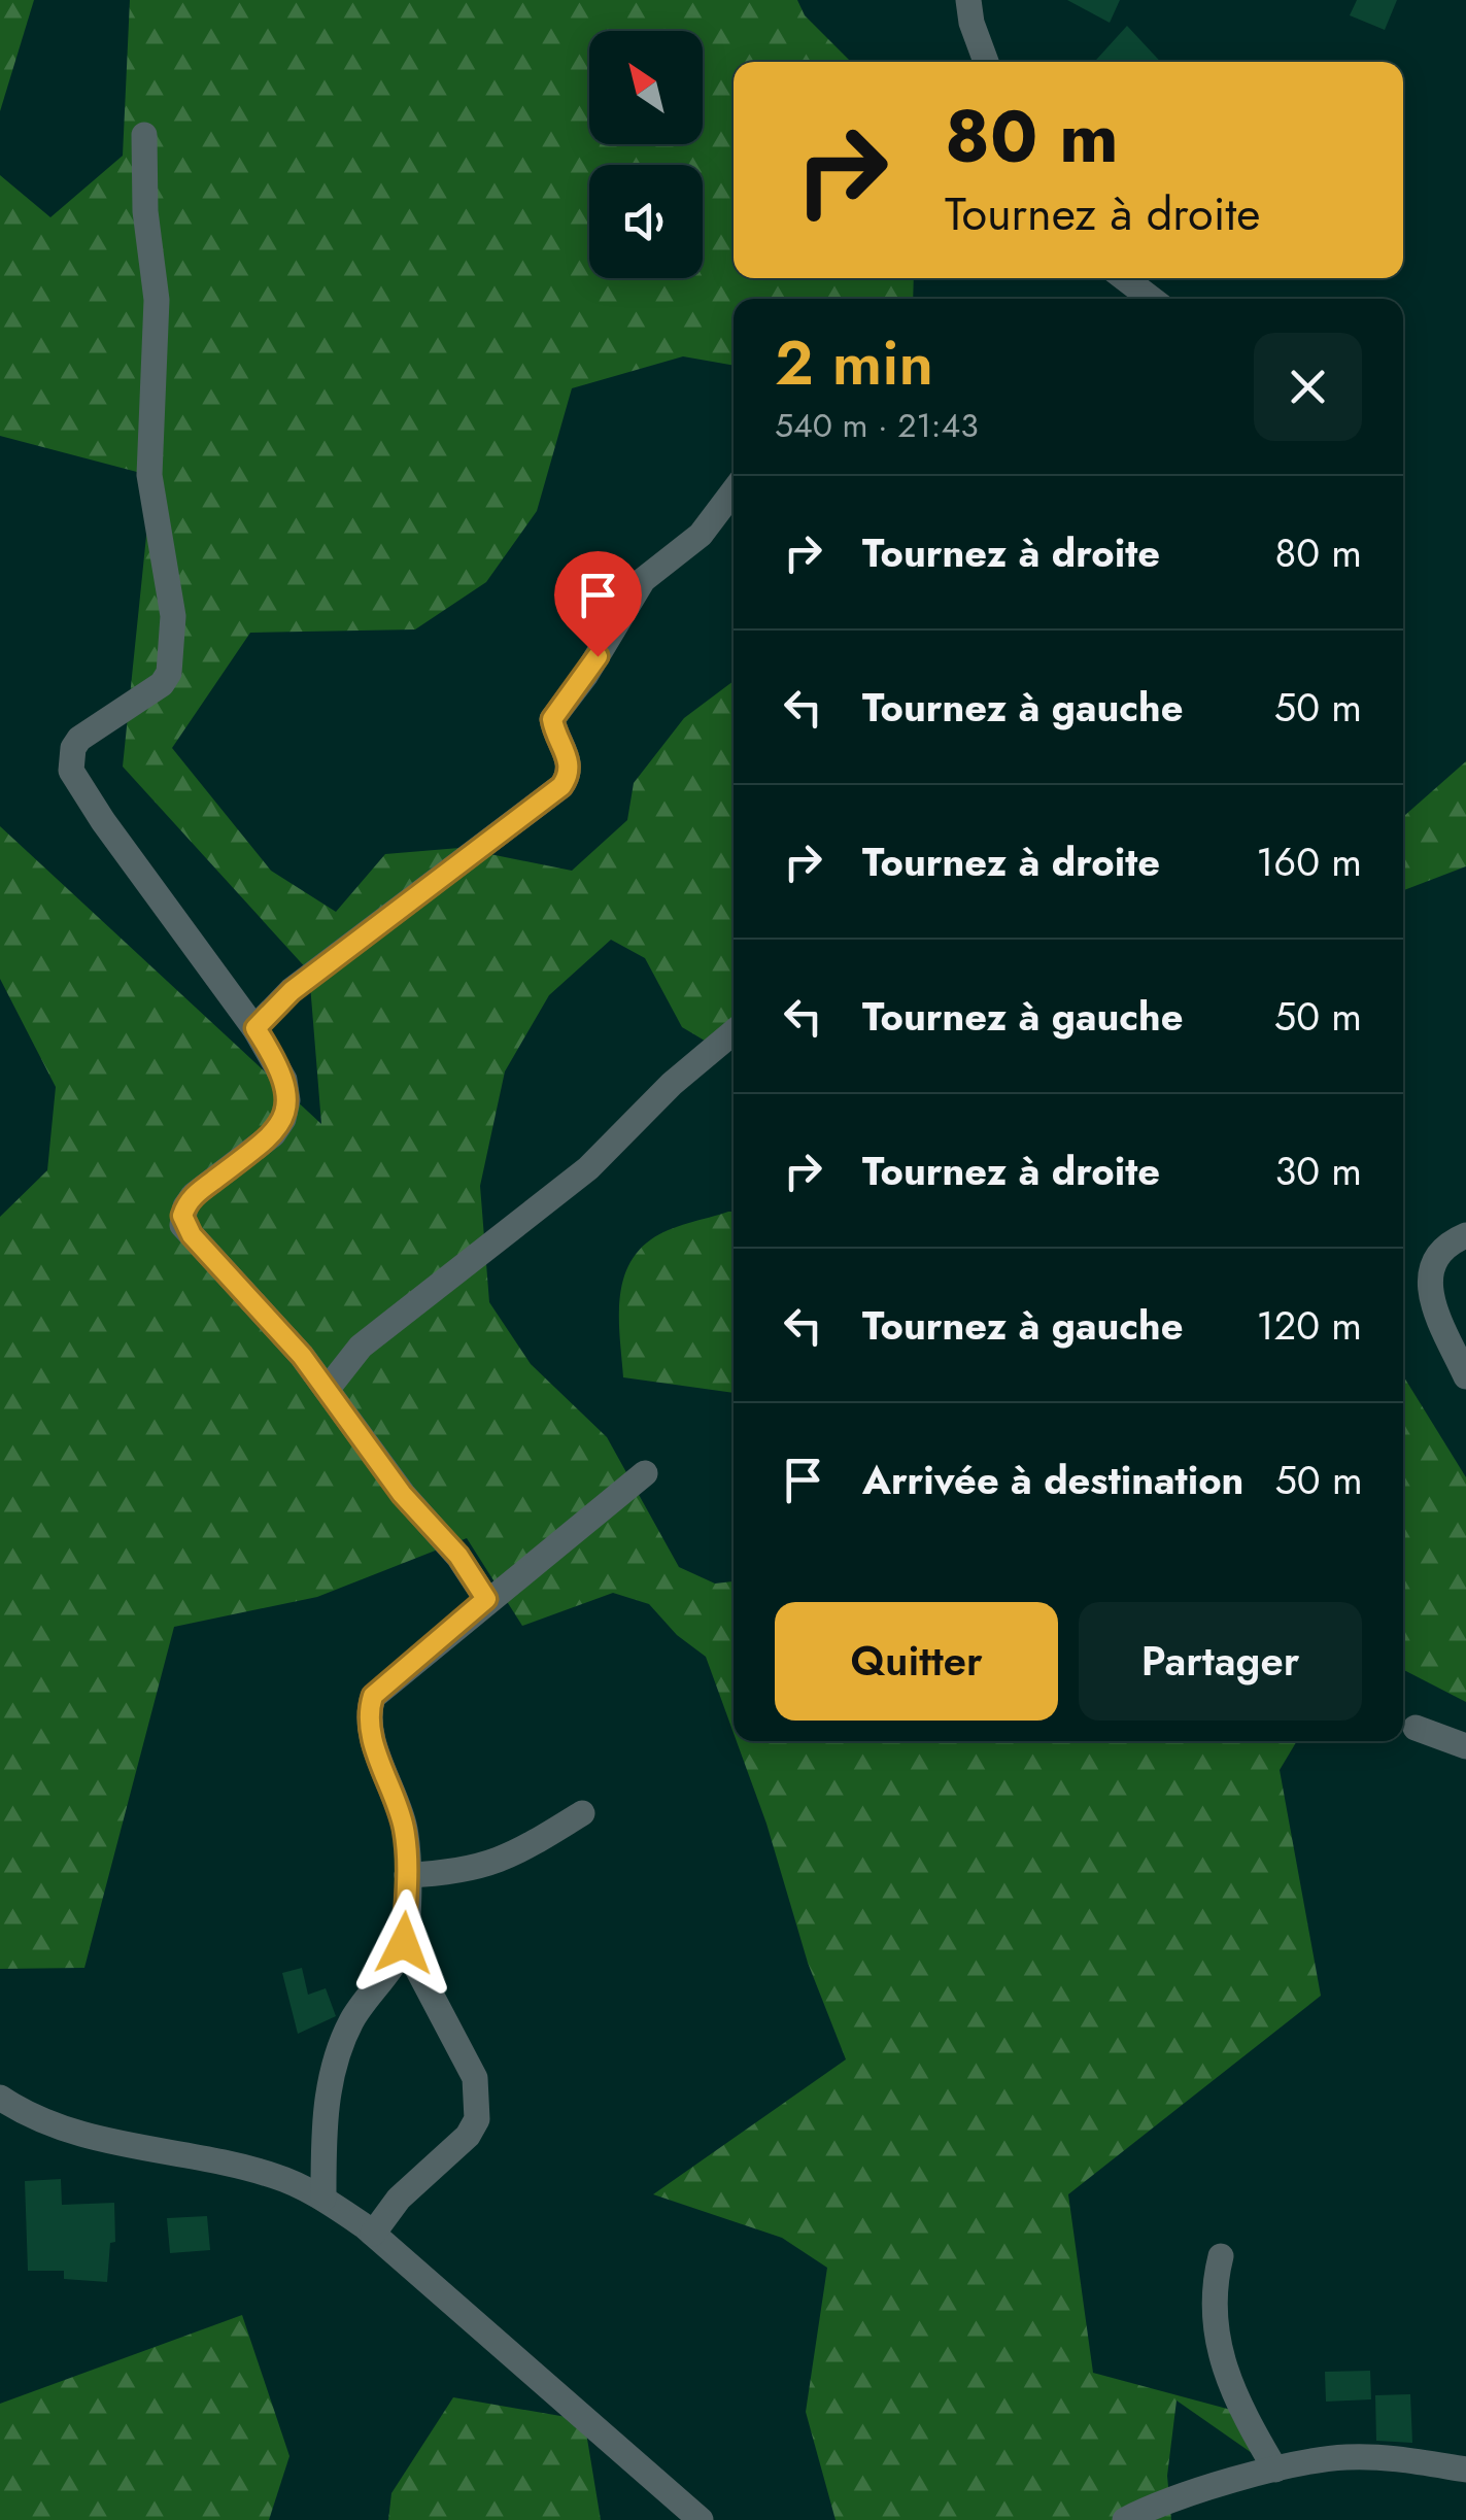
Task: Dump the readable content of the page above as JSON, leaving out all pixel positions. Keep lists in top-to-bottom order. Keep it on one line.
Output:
{"north":"top left","page":{"turn":["80 m","Tournez à droite"],"heading":["2 min","540 m · 21:43"],"list":[{"name":"Tournez à droite","value":"80 m"},{"name":"Tournez à gauche","value":"50 m"},{"name":"Tournez à droite","value":"160 m"},{"name":"Tournez à gauche","value":"50 m"},{"name":"Tournez à droite","value":"30 m"},{"name":"Tournez à gauche","value":"120 m"},{"name":"Arrivée à destination","value":"50 m"}],"buttons":["Quitter","Partager"]}}
